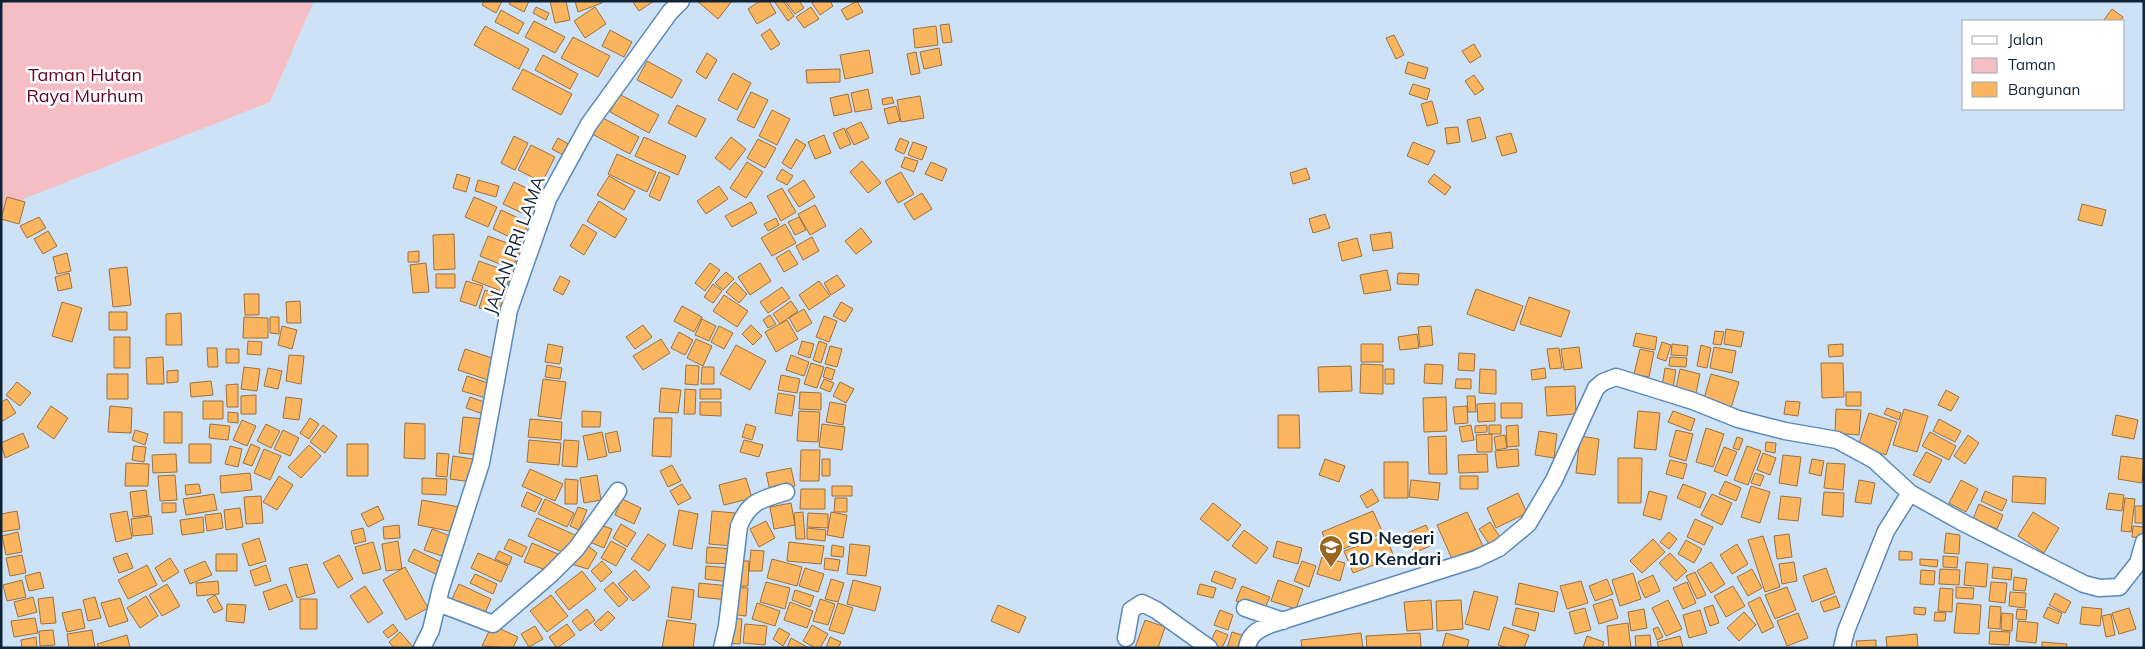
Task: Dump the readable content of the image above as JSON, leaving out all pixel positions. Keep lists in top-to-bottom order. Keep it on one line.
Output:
{"streets":{"street":["JALAN RRI LAMA"]},"parks":["Taman Hutan Raya Murhum"],"places":{"school or university":["SD Negeri 10 Kendari"]},"legend":["Jalan","Taman","Bangunan"]}
